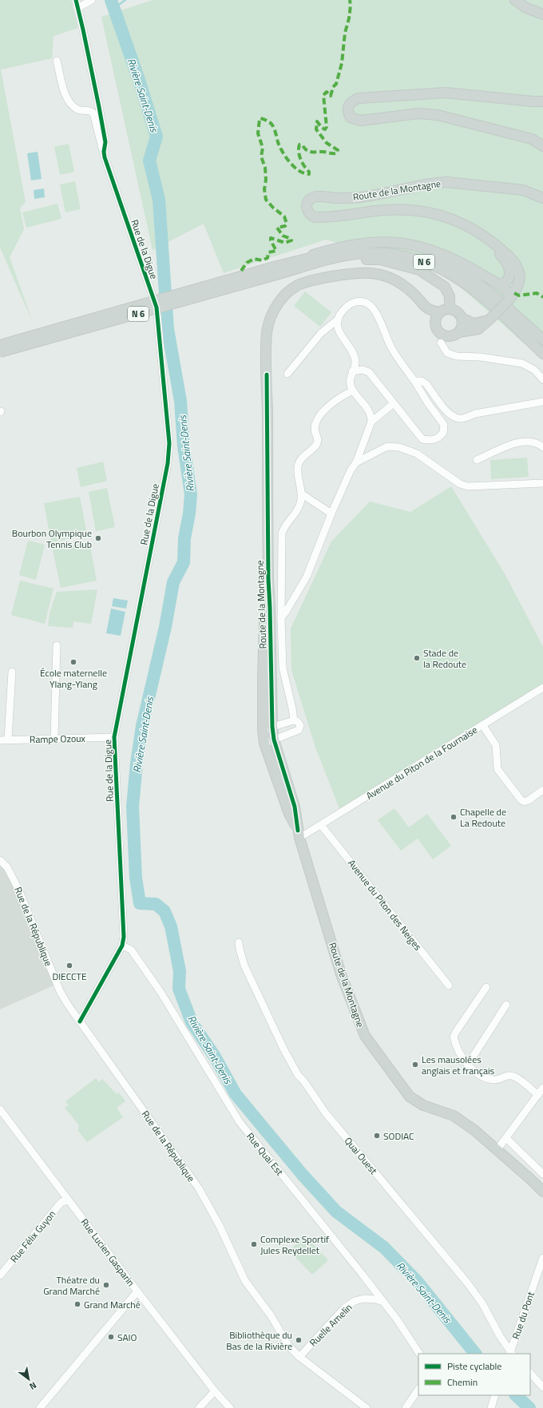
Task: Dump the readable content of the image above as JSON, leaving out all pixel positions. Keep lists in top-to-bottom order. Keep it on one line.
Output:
{"streets":{"main road":["Route de la Montagne","N 6"],"street":["Rue de la Digue","Rampe Ozoux","Avenue du Piton de la Fournaise","Avenue du Piton des Neiges","Rue de la République","Rue Quai Est","Quai Ouest","Rue Félix Guyon","Rue Lucien Gasparin","Rue du Pont","Ruelle Amelin"]},"crossings":[["Route de la Montagne","Avenue du Piton de la Fournaise"],["Rue de la Digue","Rampe Ozoux"],["Rue de la Digue","Rue de la République"],["Rue de la Digue","Rue Quai Est"],["Avenue du Piton de la Fournaise","Avenue du Piton des Neiges"],["Rue de la République","Ruelle Amelin"],["Rue Quai Est","Ruelle Amelin"],["Quai Ouest","Rue du Pont"],["Rue Félix Guyon","Rue Lucien Gasparin"]],"water":["Rivière Saint-Denis"],"places":["Bourbon Olympique Tennis Club","Stade de la Redoute","École maternelle Ylang-Ylang","Chapelle de La Redoute","DIECCTE","Les mausolées anglais et français","SODIAC","Complexe Sportif Jules Reydellet","Théatre du Grand Marché","Grand Marché","SAIO","Bibliothèque du Bas de la Rivière"],"legend":["Piste cyclable","Chemin"],"north":"bottom right"}
